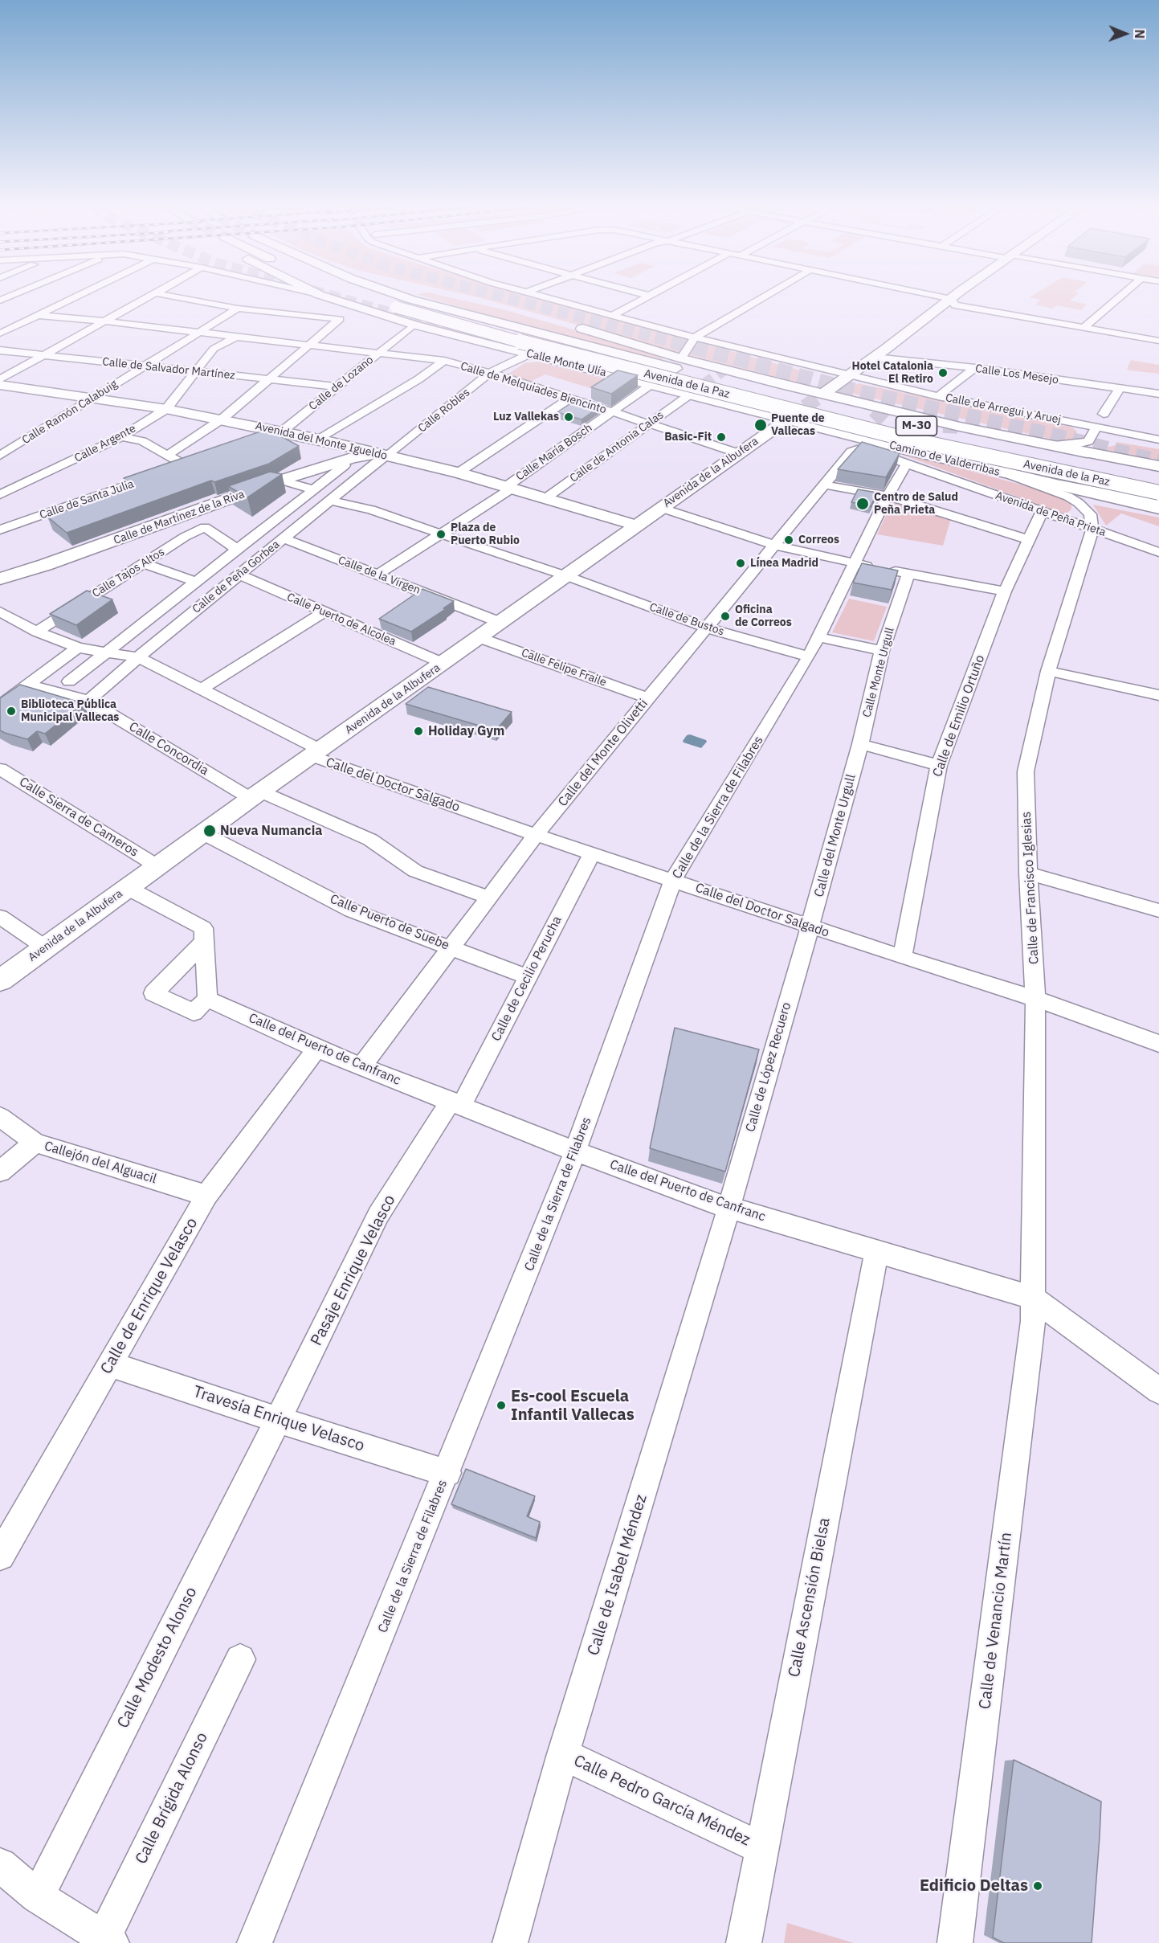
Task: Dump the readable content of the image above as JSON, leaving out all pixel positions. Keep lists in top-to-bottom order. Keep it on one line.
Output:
{"streets":{"main road":["Calle Monte Ulía","Avenida de la Paz","M-30","Avenida del Monte Igueldo","Camino de Valderribas","Avenida de la Albufera","Calle de Martínez de la Riva"],"street":["Calle de Salvador Martínez","Calle Los Mesejo","Calle de Lozano","Calle de Melquiades Biencinto","Calle de Arregui y Aruej","Calle Robles","Calle Ramón Calabuig","Calle Argente","Calle de Antonia Calas","Calle María Bosch","Calle de Santa Julia","Avenida de Peña Prieta","Calle Tajos Altos","Calle de la Virgen","Calle de Peña Gorbea","Calle Puerto de Alcolea","Calle de Bustos","Calle Felipe Fraile","Calle Monte Urgull","Calle de Emilio Ortuño","Calle Concordia","Calle del Monte Olivetti","Calle del Doctor Salgado","Calle de la Sierra de Filabres","Calle Sierra de Cameros","Calle del Monte Urgull","Calle de Francisco Iglesias","Calle Puerto de Suebe","Calle de Cecilio Perucha","Calle del Puerto de Canfranc","Calle de López Recuero","Callejón del Alguacil","Pasaje Enrique Velasco","Calle de Enrique Velasco","Travesía Enrique Velasco","Calle de Isabel Méndez","Calle Ascensión Bielsa","Calle de Venancio Martín","Calle Modesto Alonso","Calle Brígida Alonso","Calle Pedro García Méndez"]},"crossings":[["Calle Monte Ulía","Calle de Lozano"],["Calle Monte Ulía","Calle Robles"],["Calle Monte Ulía","Calle de Antonia Calas"],["Calle Monte Ulía","Calle María Bosch"],["Calle Monte Ulía","Camino de Valderribas"],["Calle Monte Ulía","Avenida de la Albufera"],["Calle de Salvador Martínez","Calle de Lozano"],["Calle de Salvador Martínez","Calle Ramón Calabuig"],["Calle de Salvador Martínez","Calle Argente"],["Calle de Lozano","Calle de Melquiades Biencinto"],["Calle de Lozano","Avenida del Monte Igueldo"],["Calle de Melquiades Biencinto","Calle Robles"],["Calle de Melquiades Biencinto","Calle Ramón Calabuig"],["Calle de Melquiades Biencinto","Calle Argente"],["Calle de Melquiades Biencinto","Calle de Antonia Calas"],["Calle de Melquiades Biencinto","Calle María Bosch"],["Calle de Melquiades Biencinto","Avenida de la Albufera"],["Calle Robles","Avenida del Monte Igueldo"],["Calle Robles","Calle de Martínez de la Riva"],["Calle Robles","Calle de Peña Gorbea"],["Calle Ramón Calabuig","Avenida del Monte Igueldo"],["Avenida del Monte Igueldo","Calle Argente"],["Avenida del Monte Igueldo","Calle de Antonia Calas"],["Avenida del Monte Igueldo","Calle María Bosch"],["Avenida del Monte Igueldo","Avenida de la Albufera"],["Avenida del Monte Igueldo","Calle de Martínez de la Riva"],["Avenida del Monte Igueldo","Calle de Peña Gorbea"],["Calle María Bosch","Calle de Bustos"],["Camino de Valderribas","Avenida de la Albufera"],["Camino de Valderribas","Avenida de Peña Prieta"],["Camino de Valderribas","Calle del Monte Olivetti"],["Avenida de la Albufera","Calle de la Virgen"],["Avenida de la Albufera","Calle Puerto de Alcolea"],["Avenida de la Albufera","Calle de Bustos"],["Avenida de la Albufera","Calle Felipe Fraile"],["Avenida de la Albufera","Calle Concordia"],["Avenida de la Albufera","Calle del Doctor Salgado"],["Avenida de la Albufera","Calle Sierra de Cameros"],["Avenida de la Albufera","Calle Puerto de Suebe"],["Avenida de Peña Prieta","Calle de Emilio Ortuño"],["Avenida de Peña Prieta","Calle del Monte Olivetti"],["Avenida de Peña Prieta","Calle de Francisco Iglesias"],["Calle de Martínez de la Riva","Calle de Peña Gorbea"],["Calle Tajos Altos","Calle de Peña Gorbea"],["Calle Tajos Altos","Calle del Doctor Salgado"],["Calle de la Virgen","Calle de Peña Gorbea"],["Calle de Peña Gorbea","Calle Puerto de Alcolea"],["Calle de Peña Gorbea","Calle Concordia"],["Calle de Peña Gorbea","Calle del Doctor Salgado"],["Calle de Bustos","Calle del Monte Olivetti"],["Calle de Bustos","Calle de la Sierra de Filabres"],["Calle Felipe Fraile","Calle del Monte Olivetti"],["Calle Monte Urgull","Calle del Monte Urgull"],["Calle de Emilio Ortuño","Calle del Doctor Salgado"],["Calle Concordia","Calle del Monte Olivetti"],["Calle del Monte Olivetti","Calle del Doctor Salgado"],["Calle del Monte Olivetti","Calle Puerto de Suebe"],["Calle del Monte Olivetti","Calle del Puerto de Canfranc"],["Calle del Doctor Salgado","Calle de la Sierra de Filabres"],["Calle del Doctor Salgado","Calle del Monte Urgull"],["Calle del Doctor Salgado","Calle de Francisco Iglesias"],["Calle del Doctor Salgado","Calle de Cecilio Perucha"],["Calle del Doctor Salgado","Calle de López Recuero"],["Calle de la Sierra de Filabres","Calle del Puerto de Canfranc"],["Calle de la Sierra de Filabres","Travesía Enrique Velasco"],["Calle del Monte Urgull","Calle de López Recuero"],["Calle de Francisco Iglesias","Calle del Puerto de Canfranc"],["Calle de Francisco Iglesias","Calle de Venancio Martín"],["Calle Puerto de Suebe","Calle de Cecilio Perucha"],["Calle de Cecilio Perucha","Calle del Puerto de Canfranc"],["Calle de Cecilio Perucha","Pasaje Enrique Velasco"],["Calle del Puerto de Canfranc","Calle de López Recuero"],["Calle del Puerto de Canfranc","Pasaje Enrique Velasco"],["Calle del Puerto de Canfranc","Calle de Enrique Velasco"],["Calle del Puerto de Canfranc","Calle de Isabel Méndez"],["Calle del Puerto de Canfranc","Calle Ascensión Bielsa"],["Calle del Puerto de Canfranc","Calle de Venancio Martín"],["Calle de López Recuero","Calle de Isabel Méndez"],["Callejón del Alguacil","Calle de Enrique Velasco"],["Pasaje Enrique Velasco","Travesía Enrique Velasco"],["Pasaje Enrique Velasco","Calle Modesto Alonso"],["Calle de Enrique Velasco","Travesía Enrique Velasco"],["Travesía Enrique Velasco","Calle Modesto Alonso"],["Calle de Isabel Méndez","Calle Pedro García Méndez"],["Calle Ascensión Bielsa","Calle Pedro García Méndez"],["Calle Modesto Alonso","Calle Brígida Alonso"]],"places":["Hotel Catalonia El Retiro","Luz Vallekas","Puente de Vallecas","Basic-Fit","Centro de Salud Peña Prieta","Plaza de Puerto Rubio","Correos","Línea Madrid","Oficina de Correos","Biblioteca Pública Municipal Vallecas","Holiday Gym","Nueva Numancia","Es-cool Escuela Infantil Vallecas","Edificio Deltas"],"north":"right"}
